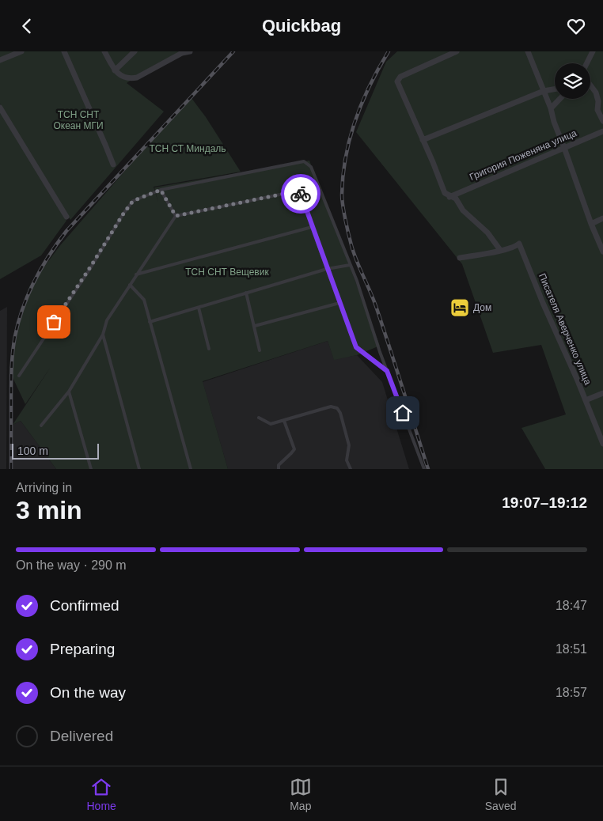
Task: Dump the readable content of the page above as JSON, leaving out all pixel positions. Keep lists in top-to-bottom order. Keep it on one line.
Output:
{"streets":{"street":["Григория Поженяна улица","Писателя Аверченко улица"]},"parks":["ТСН СНТ Океан МГИ","ТСН СТ Миндаль","ТСН СНТ Вещевик"],"places":{"hotel":["Дом"]},"scale_bar":"100 m","page":{"header":"Quickbag","scale":"100 m","heading":["3 min","Arriving in","19:07–19:12"],"bar":"On the way · 290 m","list":[["Confirmed","18:47"],["Preparing","18:51"],["On the way","18:57"],"Delivered"],"tabs":["Home","Map","Saved"]}}
